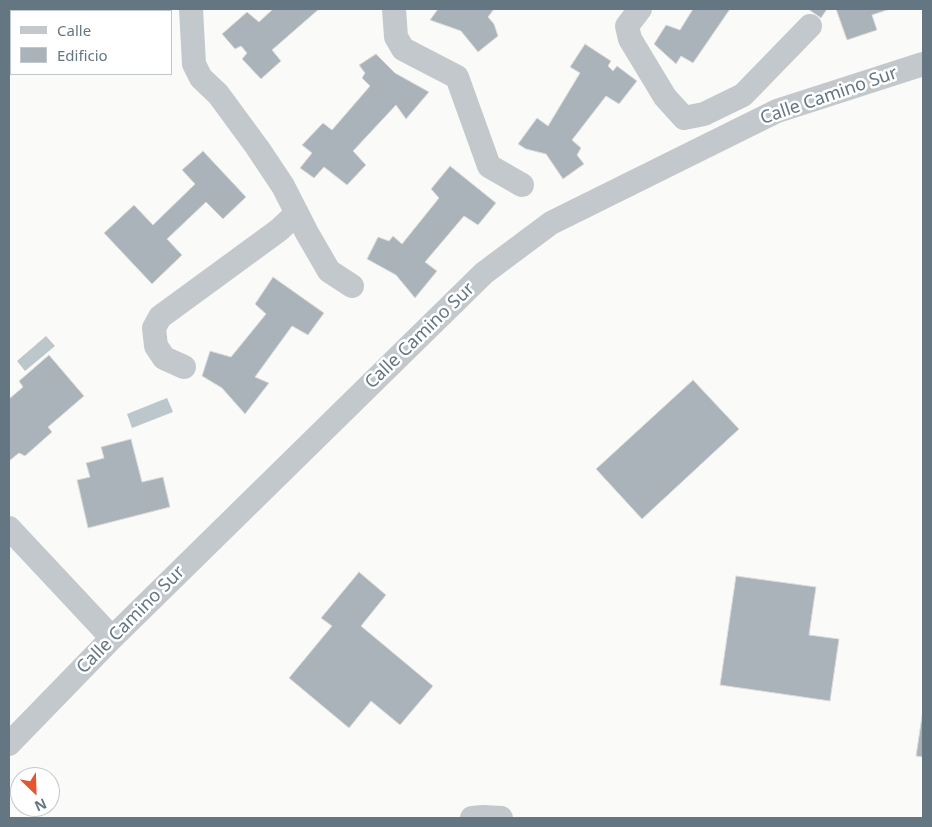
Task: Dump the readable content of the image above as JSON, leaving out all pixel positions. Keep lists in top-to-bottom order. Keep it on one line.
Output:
{"streets":{"street":["Calle Camino Sur"]},"legend":["Calle","Edificio"],"north":"bottom right"}
